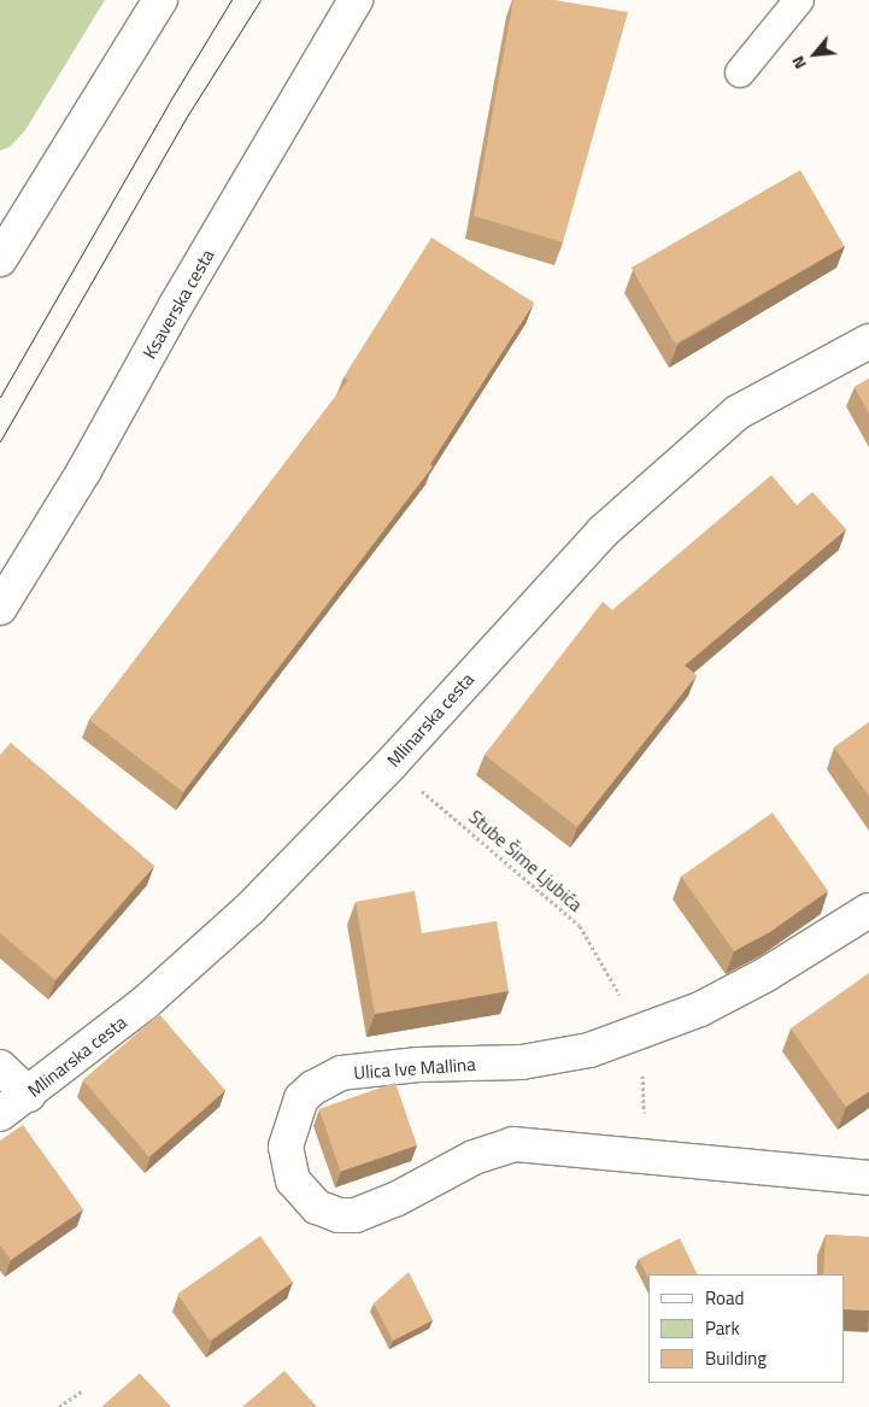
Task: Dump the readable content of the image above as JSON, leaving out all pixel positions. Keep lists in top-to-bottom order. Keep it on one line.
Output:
{"streets":{"street":["Ksaverska cesta","Mlinarska cesta","Ulica Ive Mallina"],"path":["Stube Šime Ljubića"]},"crossings":[["Stube Šime Ljubića","Ulica Ive Mallina"]],"legend":["Road","Park","Building"],"north":"bottom left"}
